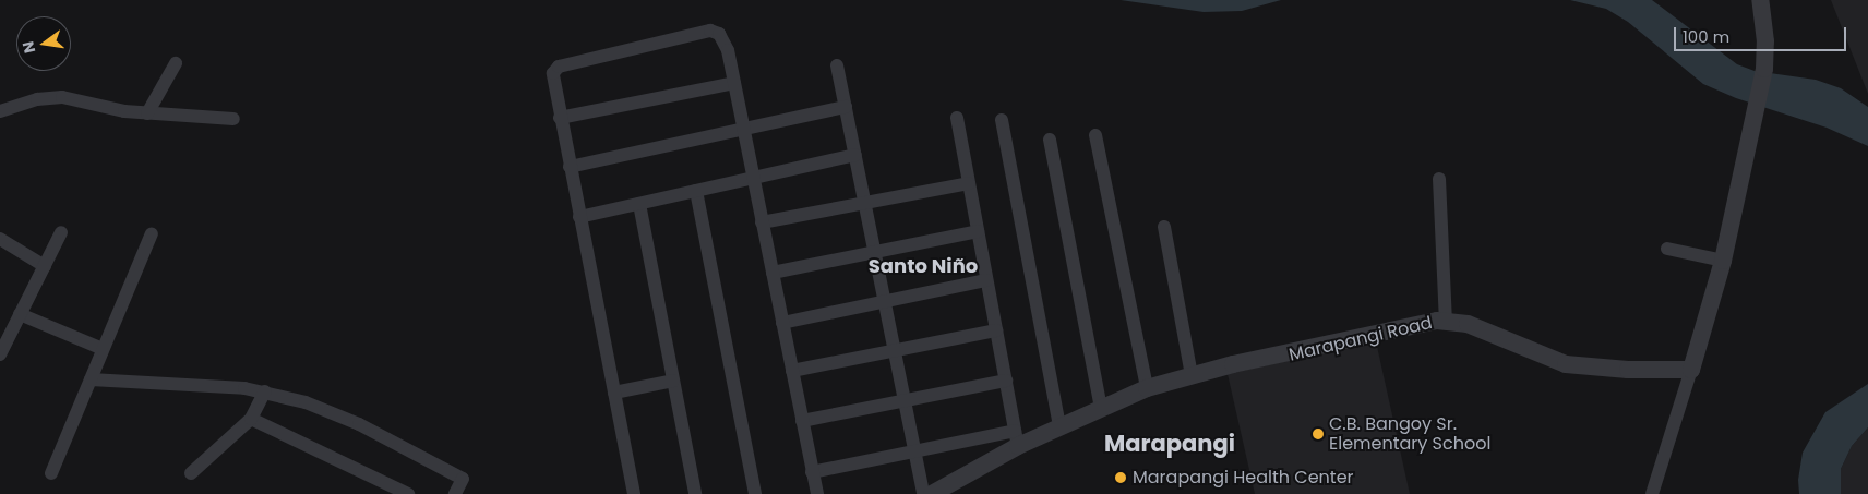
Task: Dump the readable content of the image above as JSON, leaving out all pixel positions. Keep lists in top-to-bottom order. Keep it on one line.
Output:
{"streets":{"street":["Marapangi Road"]},"districts":["Santo Niño","Marapangi"],"places":["C.B. Bangoy Sr. Elementary School","Marapangi Health Center"],"scale_bar":"100 m","north":"left"}
